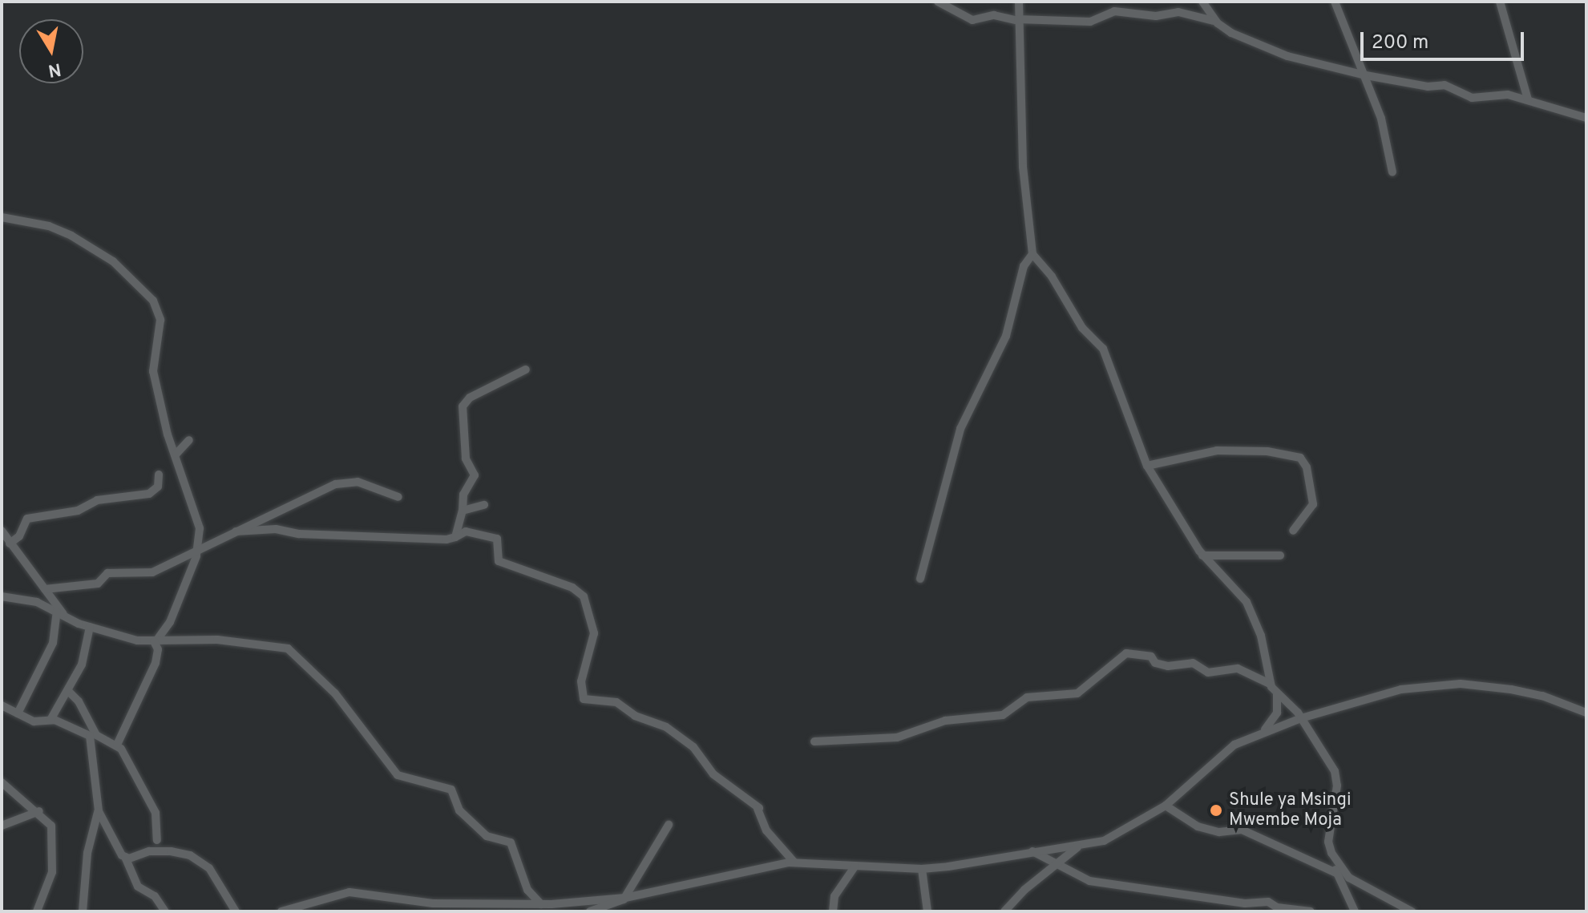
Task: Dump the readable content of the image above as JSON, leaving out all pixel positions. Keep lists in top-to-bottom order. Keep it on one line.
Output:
{"places":["Shule ya Msingi Mwembe Moja"],"scale_bar":"200 m","north":"bottom"}
